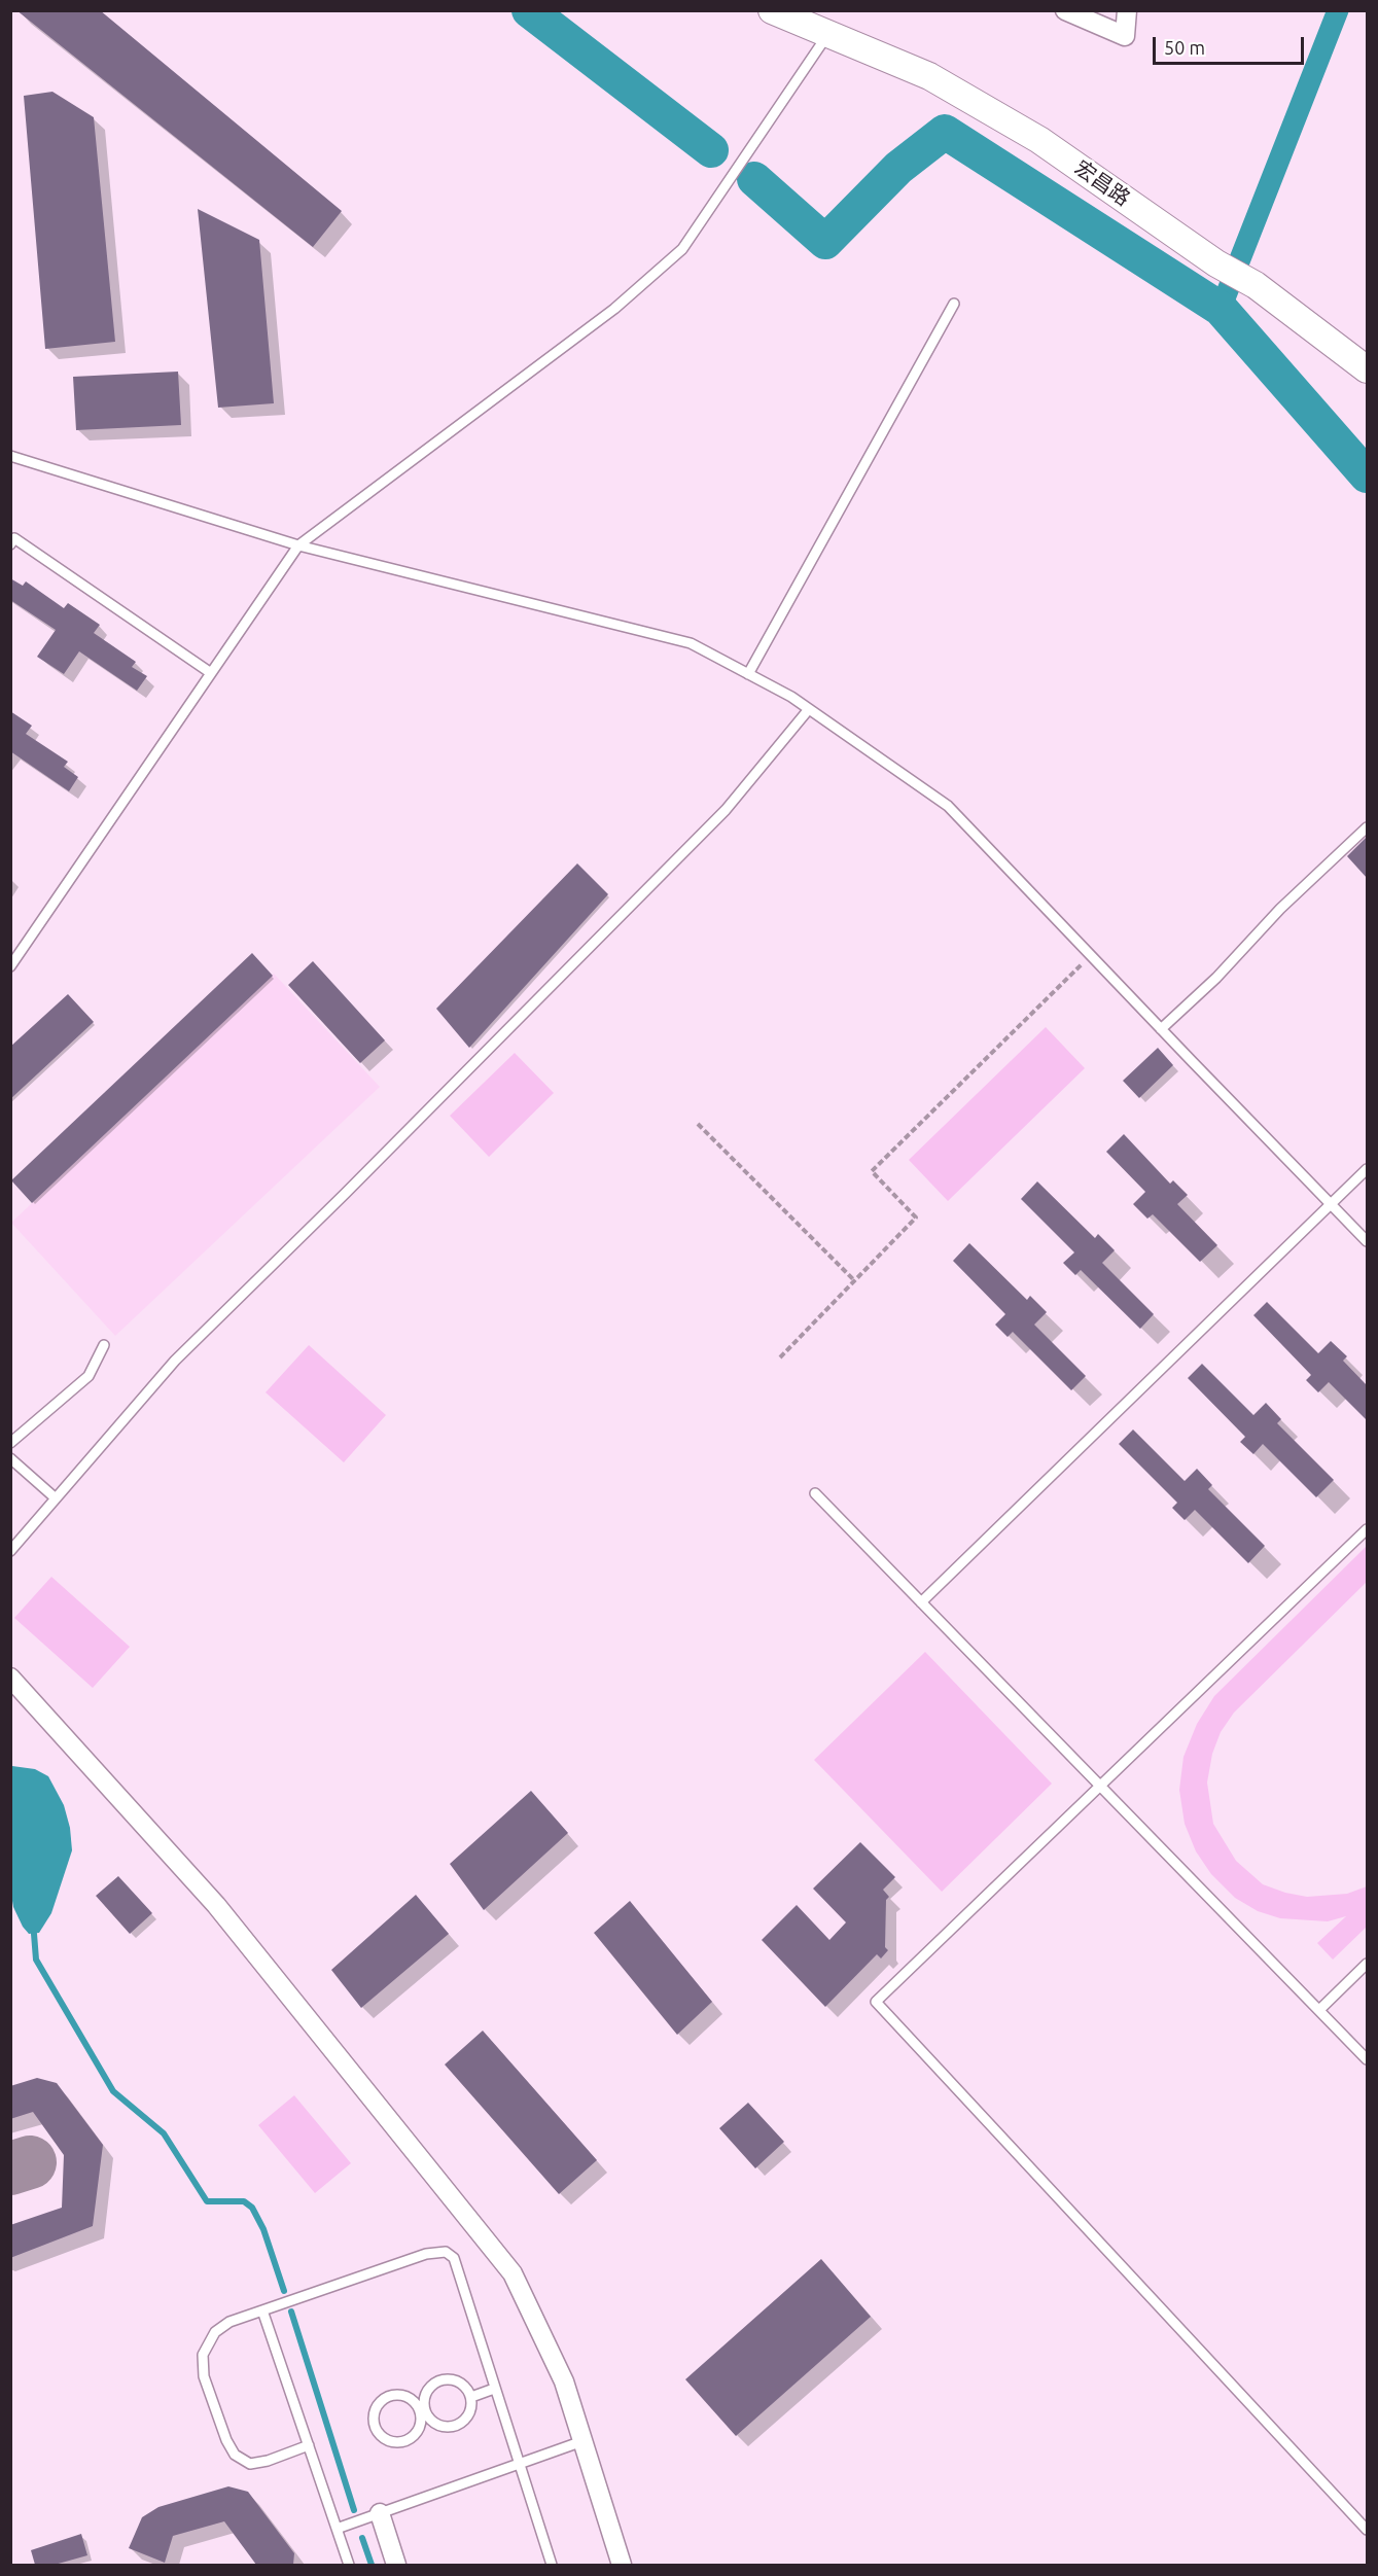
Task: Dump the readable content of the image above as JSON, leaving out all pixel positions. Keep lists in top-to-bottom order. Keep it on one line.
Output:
{"streets":{"street":["宏昌路"]},"scale_bar":"50 m"}
